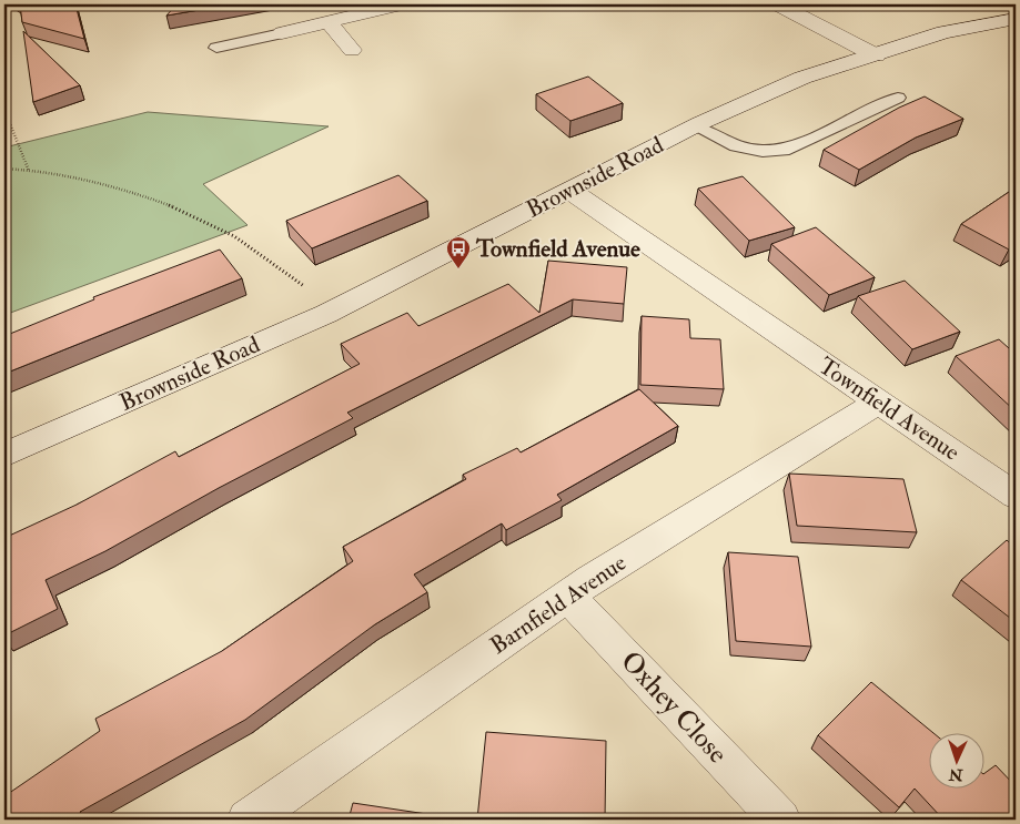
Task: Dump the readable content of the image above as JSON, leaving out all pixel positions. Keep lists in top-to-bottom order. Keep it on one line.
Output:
{"streets":{"street":["Brownside Road","Townfield Avenue","Barnfield Avenue","Oxhey Close"]},"crossings":[["Brownside Road","Townfield Avenue"],["Townfield Avenue","Barnfield Avenue"],["Barnfield Avenue","Oxhey Close"]],"places":{"bus stop":["Townfield Avenue"]},"north":"bottom"}
